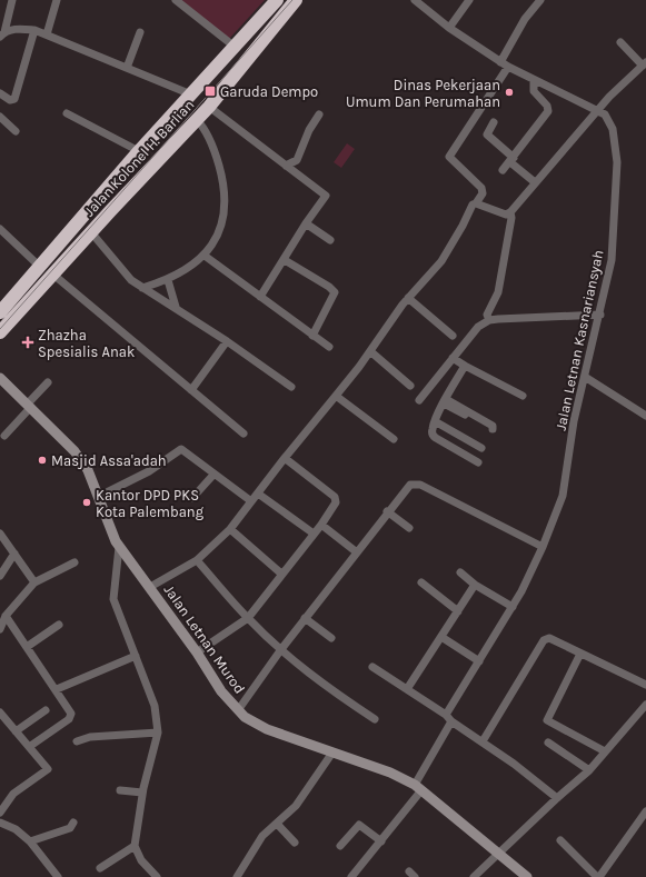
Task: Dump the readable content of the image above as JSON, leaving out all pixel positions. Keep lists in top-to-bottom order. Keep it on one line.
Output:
{"streets":{"highway":["Jalan Kolonel H. Barlian"],"street":["Jalan Letnan Kasnariansyah","Jalan Letnan Murod"]},"places":{"transit":["Garuda Dempo"],"other":["Dinas Pekerjaan Umum Dan Perumahan","Masjid Assa'adah","Kantor DPD PKS Kota Palembang"],"health":["Zhazha Spesialis Anak"]}}
